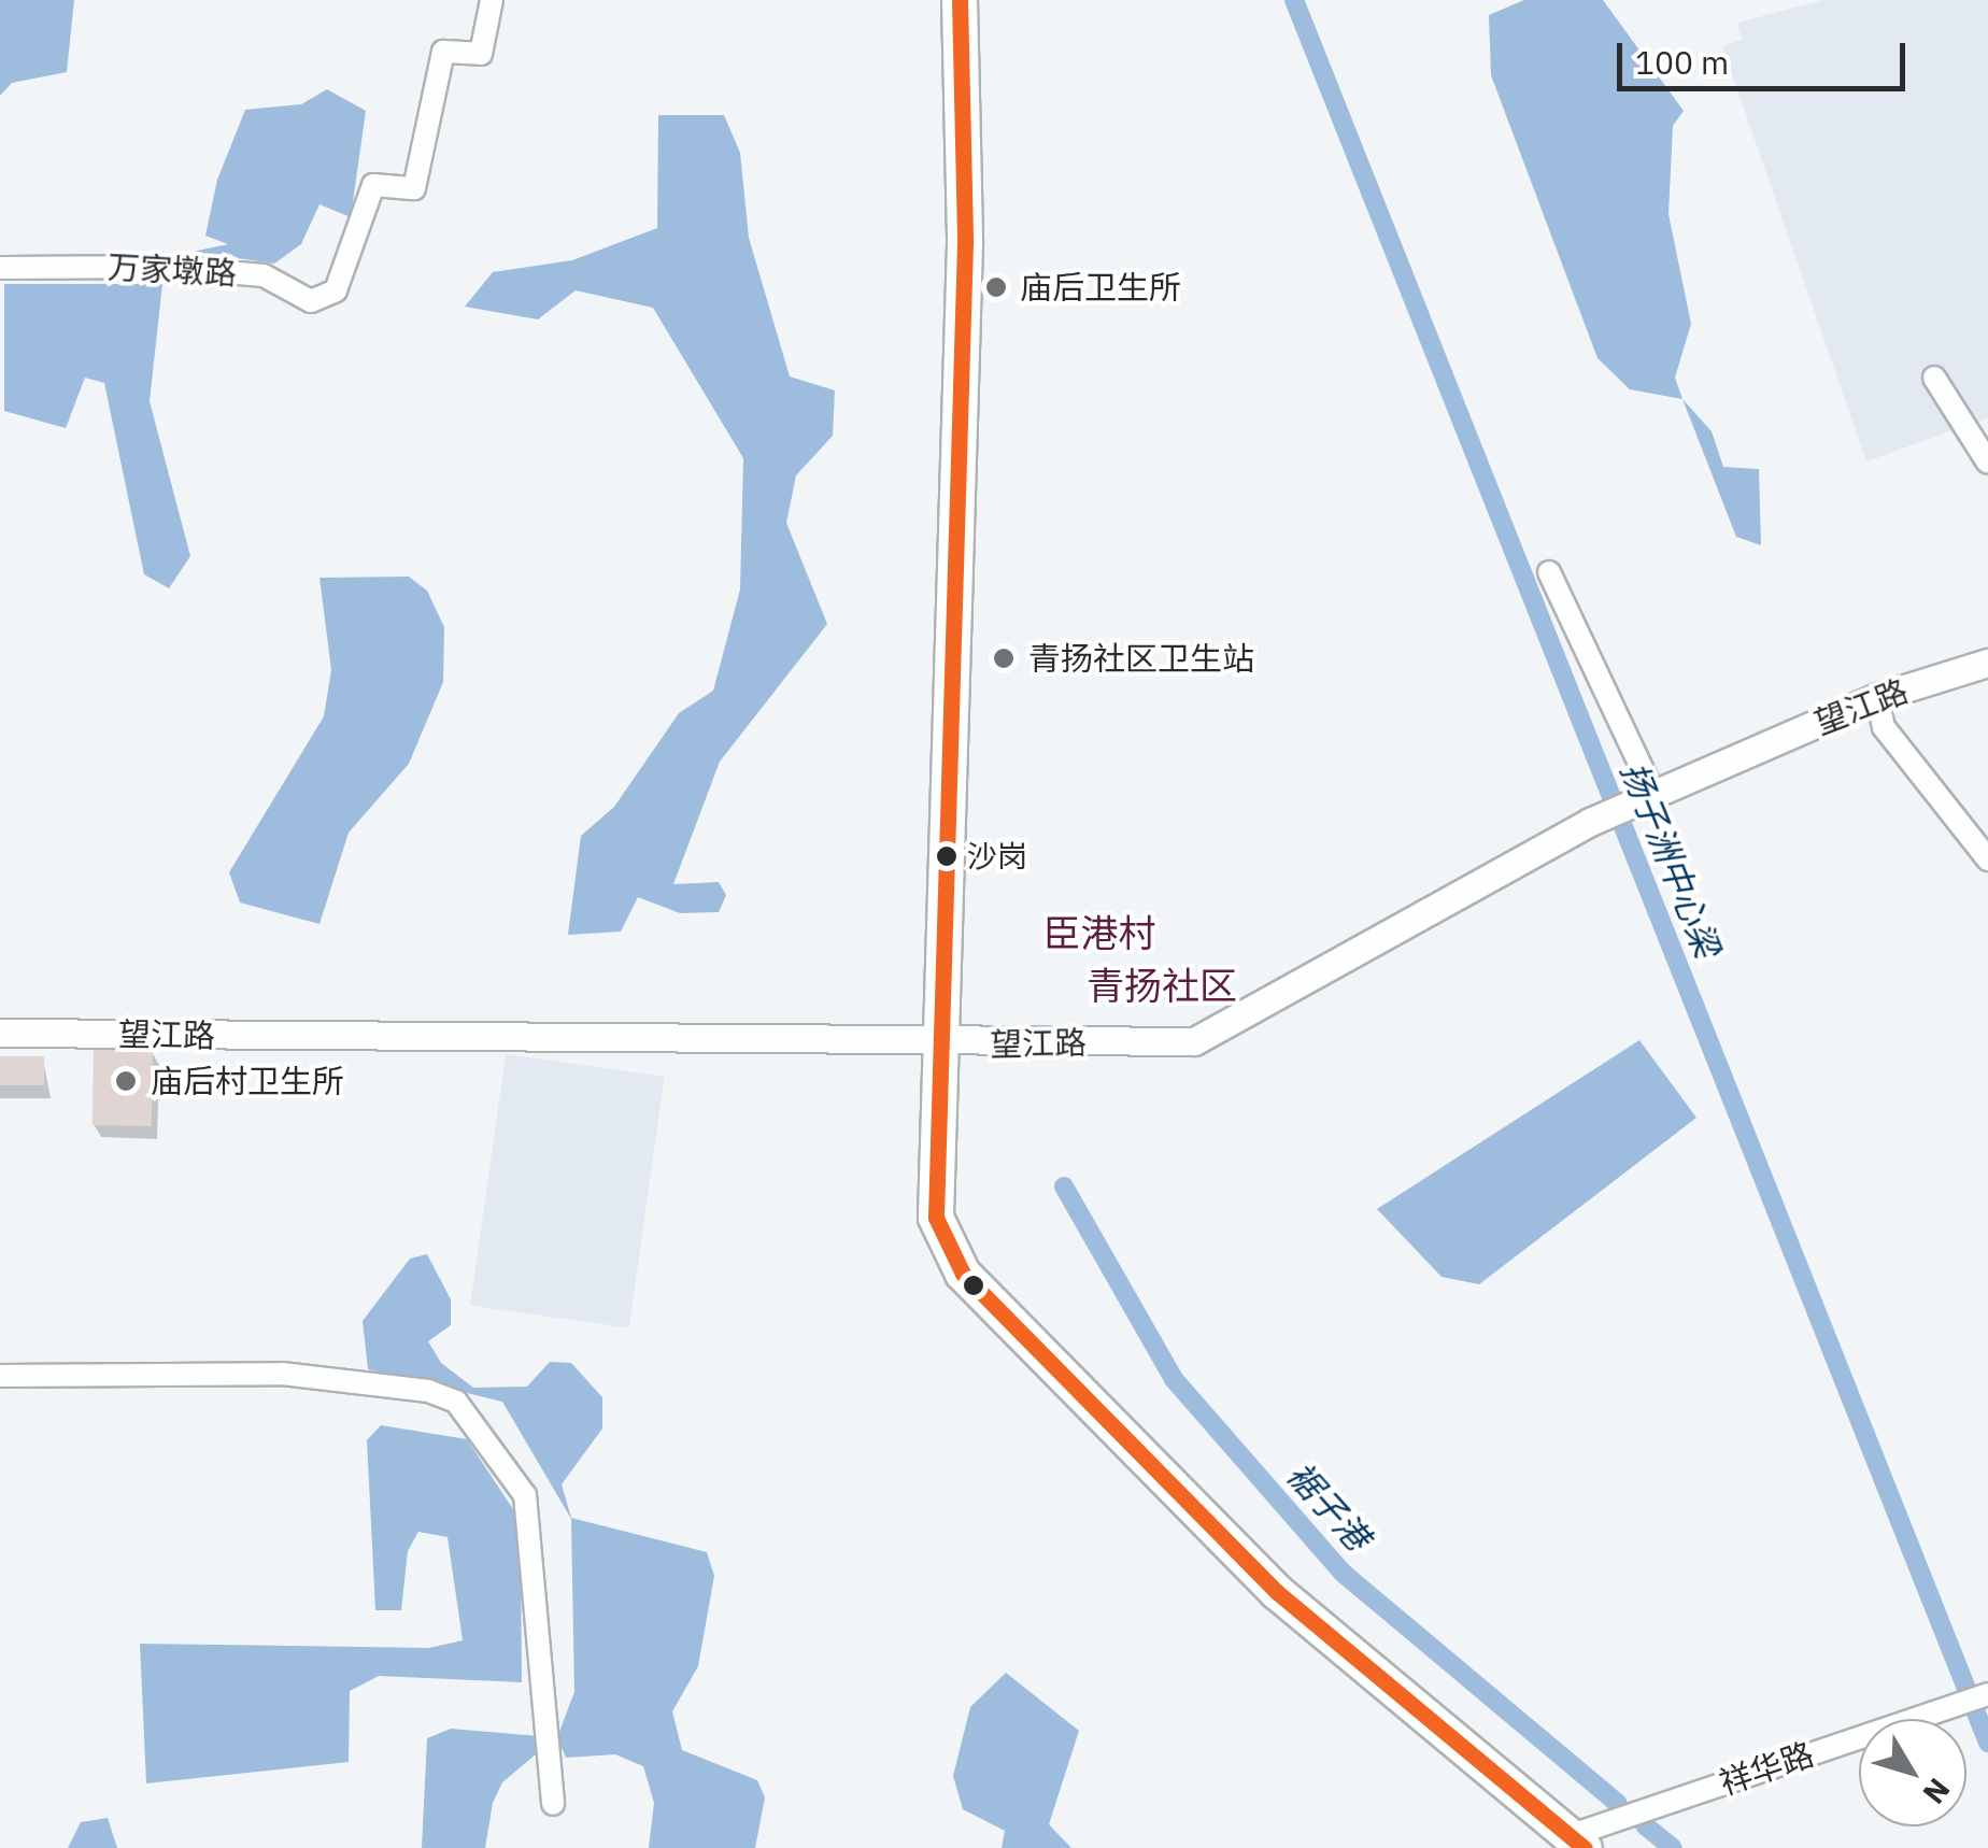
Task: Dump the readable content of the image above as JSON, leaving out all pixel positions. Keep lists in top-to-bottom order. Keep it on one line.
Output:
{"streets":{"street":["万家墩路","望江路","祥华路"]},"districts":["臣港村","青扬社区"],"water":["扬子洲中心梁","裾子港"],"places":["庙后卫生所","青扬社区卫生站","沙岗","庙后村卫生所"],"scale_bar":"100 m","north":"bottom right"}
